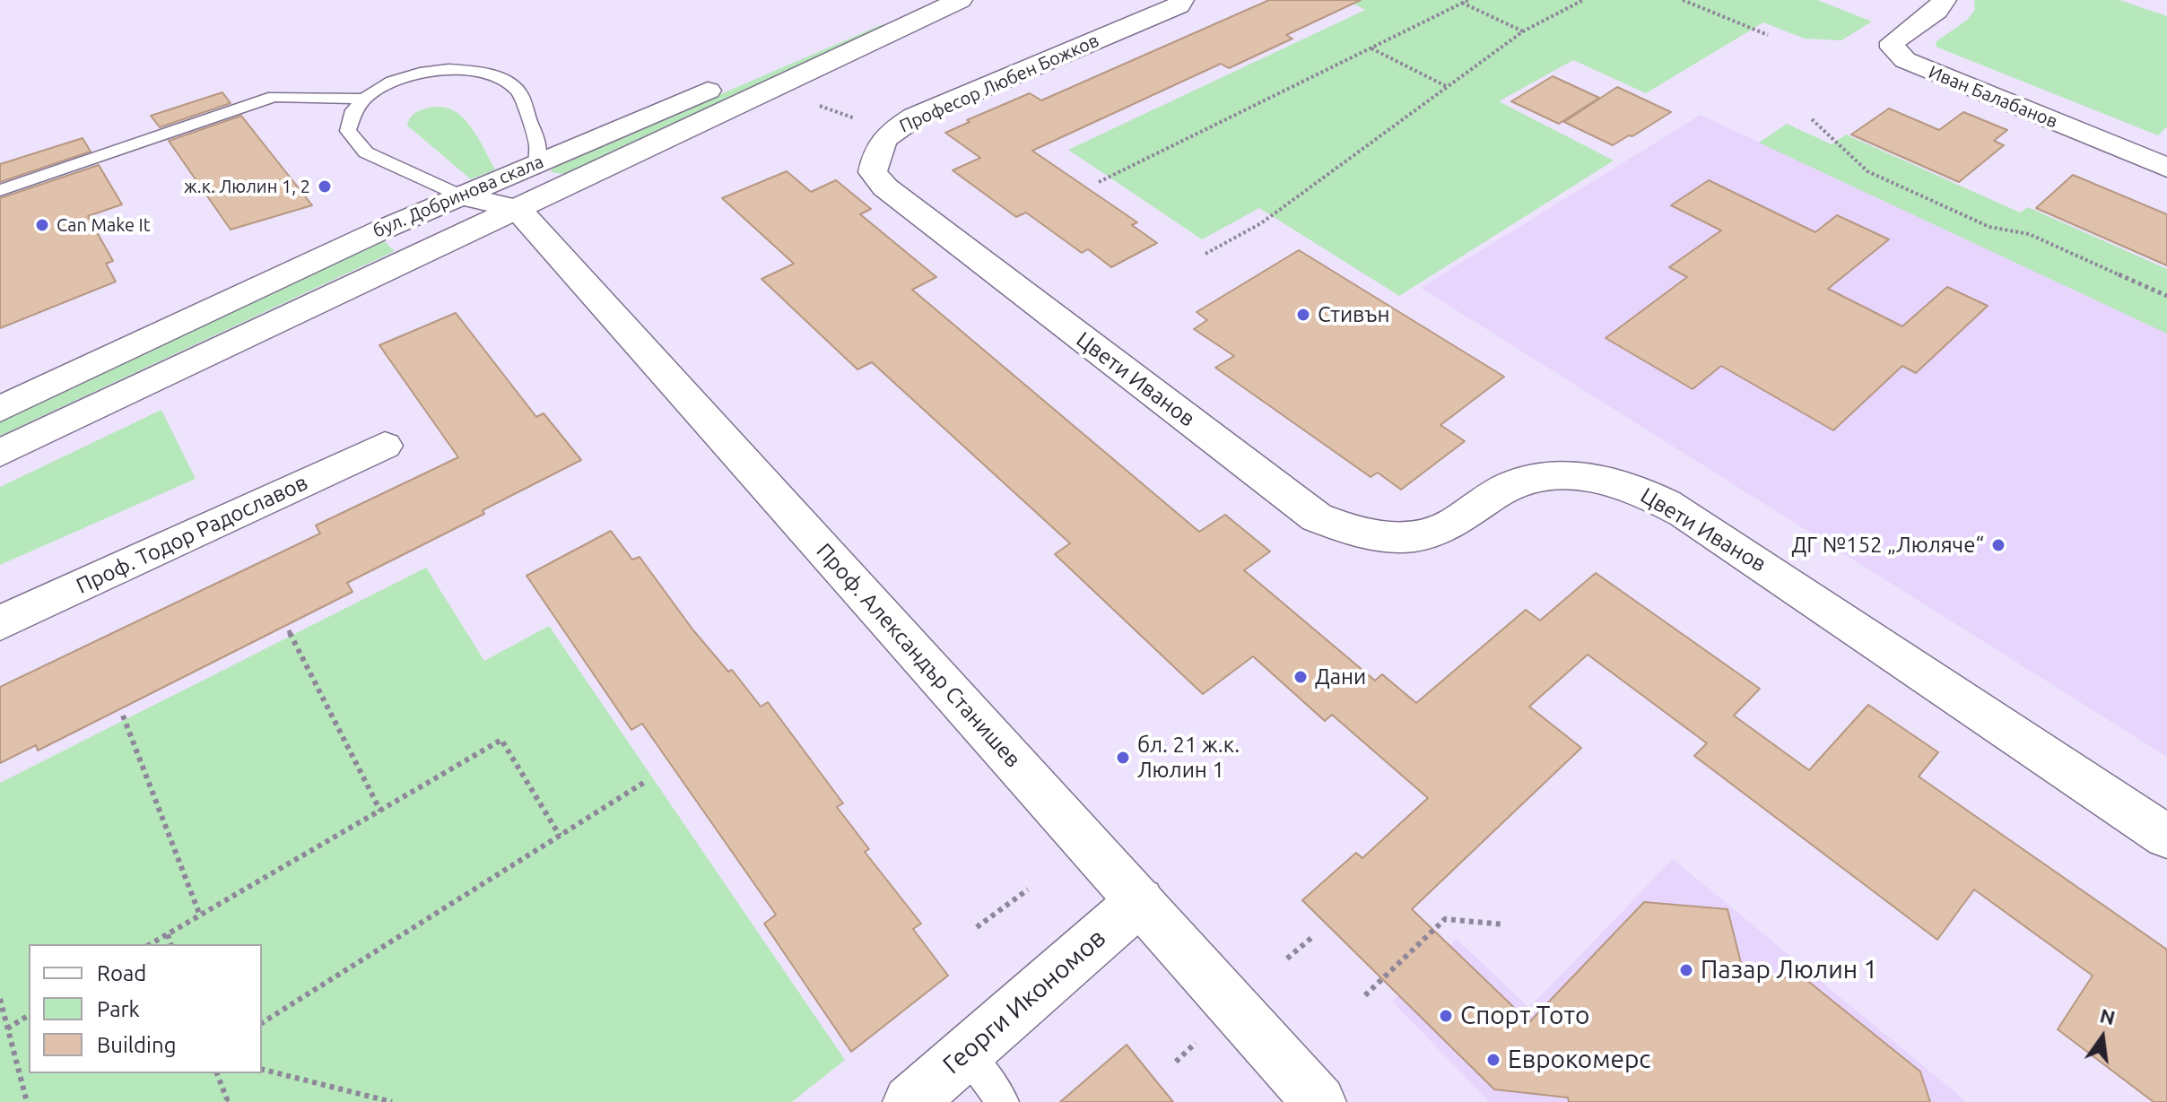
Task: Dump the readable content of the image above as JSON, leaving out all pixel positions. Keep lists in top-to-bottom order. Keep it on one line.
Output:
{"streets":{"street":["Професор Любен Божков","Иван Балабанов","бул. Добринова скала","Цвети Иванов","Проф. Тодор Радославов","Проф. Александър Станишев","Георги Икономов"]},"crossings":[["Професор Любен Божков","Цвети Иванов"],["бул. Добринова скала","Проф. Александър Станишев"],["Проф. Александър Станишев","Георги Икономов"]],"places":["ж.к. Люлин 1, 2","Can Make It","Стивън","ДГ №152 „Люляче“","Дани","бл. 21 ж.к. Люлин 1","Пазар Люлин 1","Спорт Тото","Еврокомерс"],"legend":["Road","Park","Building"],"north":"top"}
